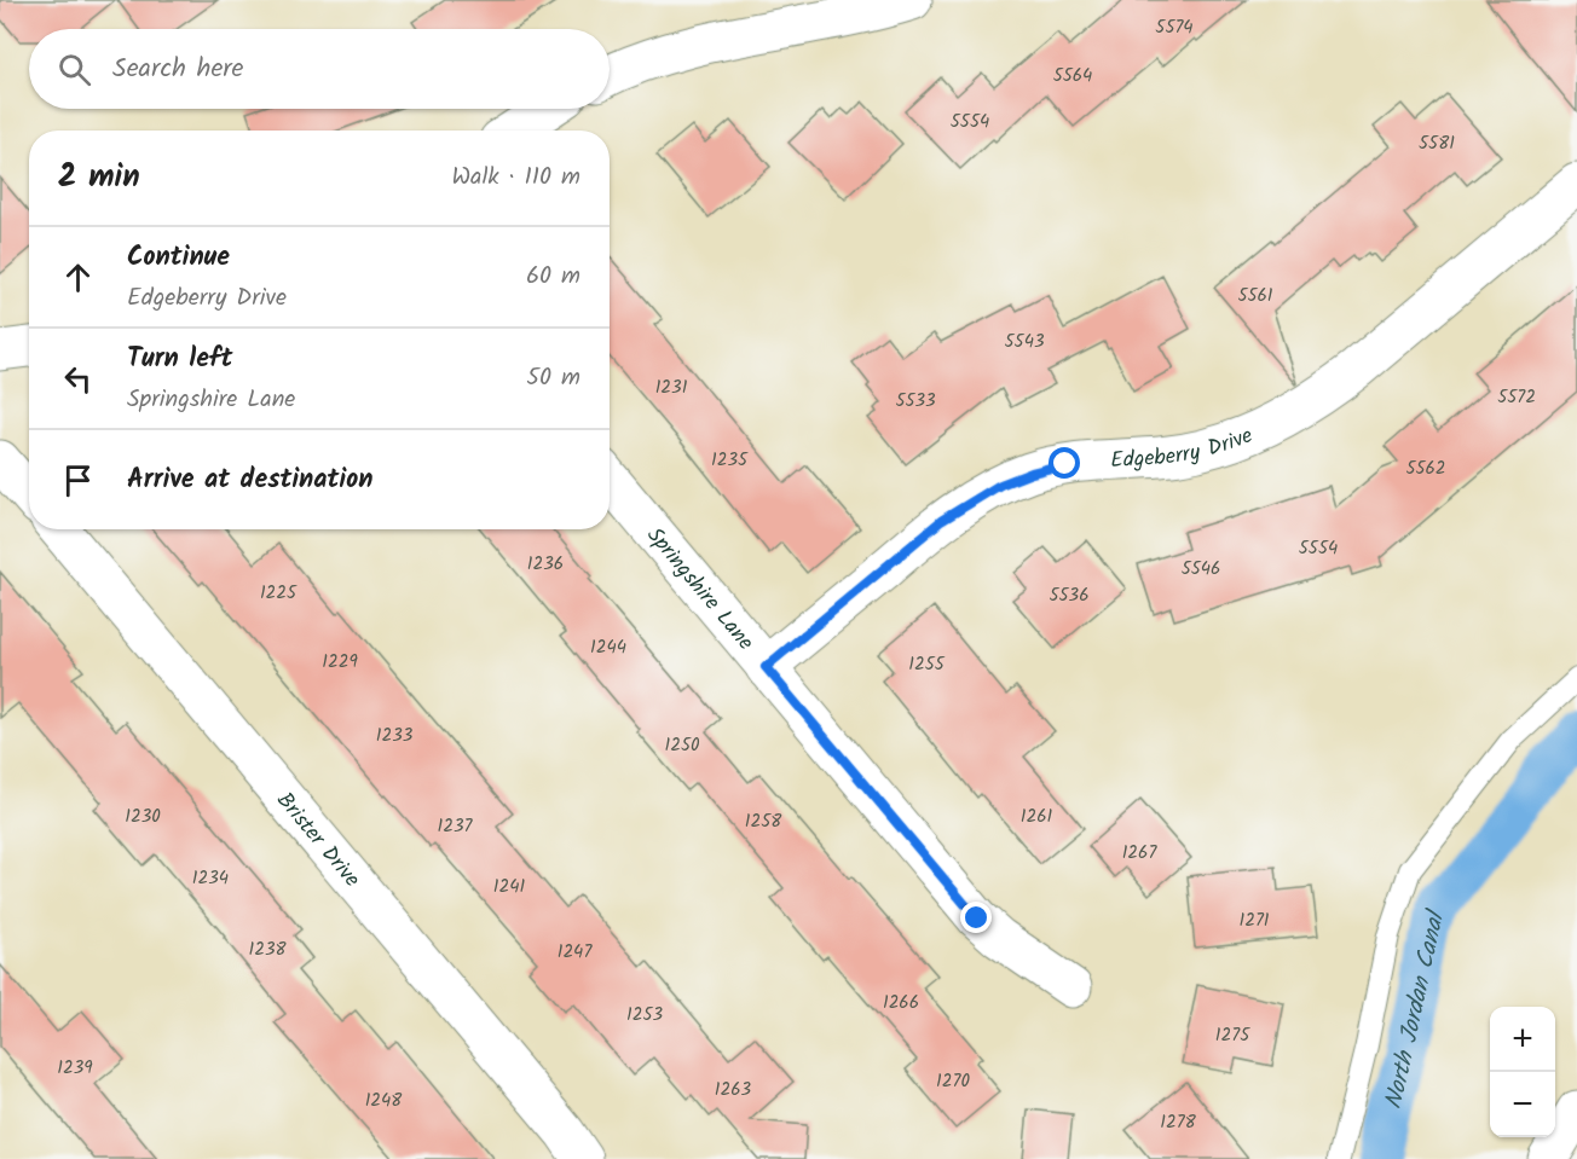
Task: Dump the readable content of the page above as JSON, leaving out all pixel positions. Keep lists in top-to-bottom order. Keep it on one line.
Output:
{"streets":{"street":["Edgeberry Drive","Springshire Lane","Brister Drive"]},"crossings":[["Edgeberry Drive","Springshire Lane"]],"water":["North Jordan Canal"],"house_numbers":["5574","5564","5554","5581","5561","5543","1231","5572","5533","1235","5562","5554","1236","5546","1225","5536","1244","1229","1255","1233","1250","1230","1261","1258","1237","1267","1234","1241","1271","1238","1247","1266","1253","1275","1239","1270","1263","1248","1278"],"page":{"search":"Search here","heading":["2 min","Walk · 110 m"],"list":[["Continue","Edgeberry Drive","60 m"],["Turn left","Springshire Lane","50 m"],"Arrive at destination"],"map_buttons":["+","−"]}}
